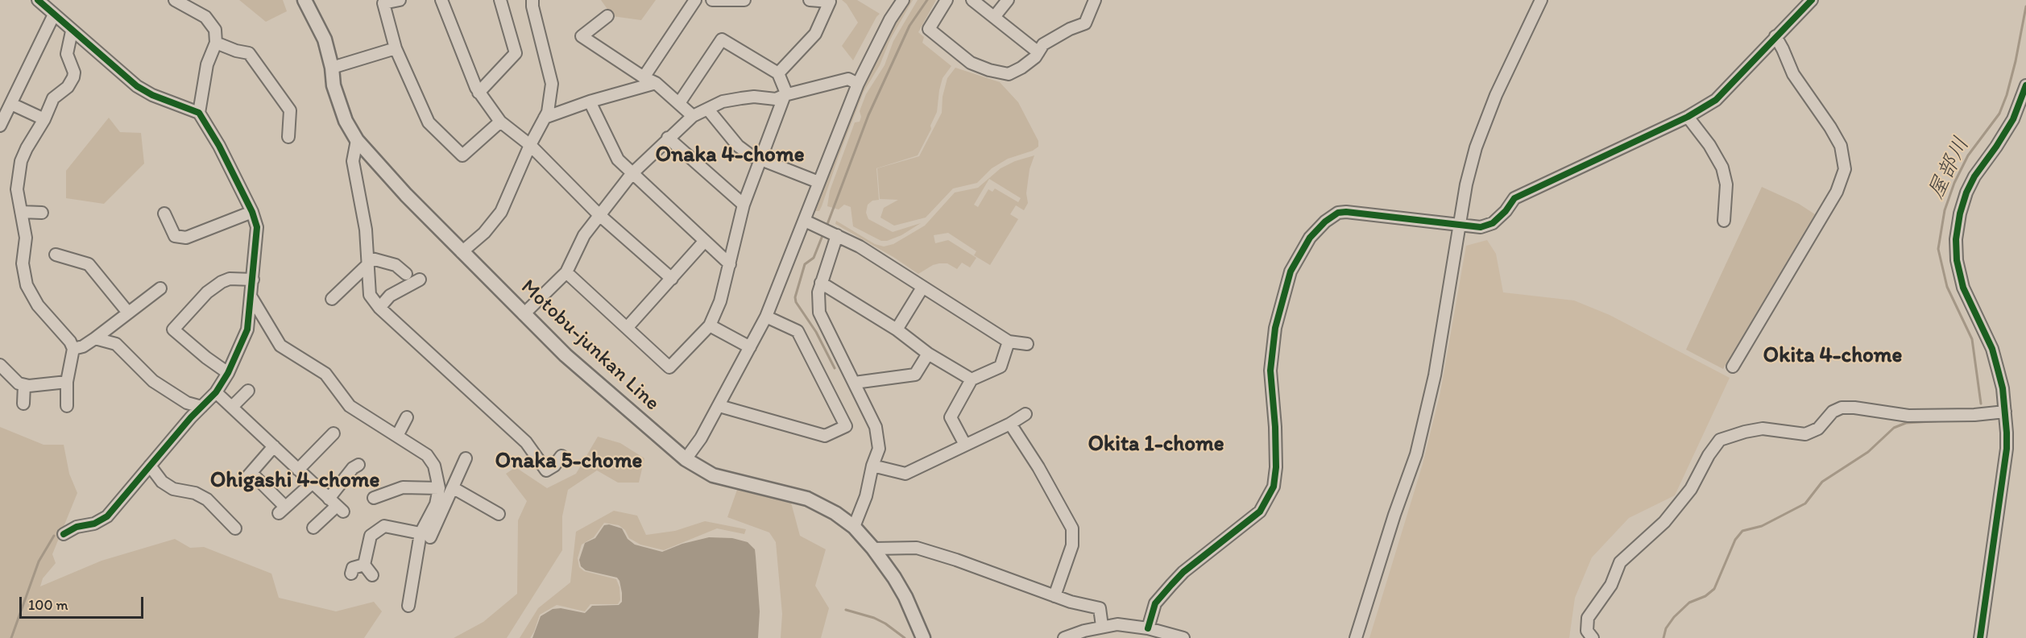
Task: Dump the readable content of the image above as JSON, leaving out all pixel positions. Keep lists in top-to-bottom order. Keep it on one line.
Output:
{"streets":{"main road":["Motobu-junkan Line"]},"districts":["Onaka 4-chome","Okita 4-chome","Okita 1-chome","Onaka 5-chome","Ohigashi 4-chome"],"water":["屋部川"],"scale_bar":"100 m"}
